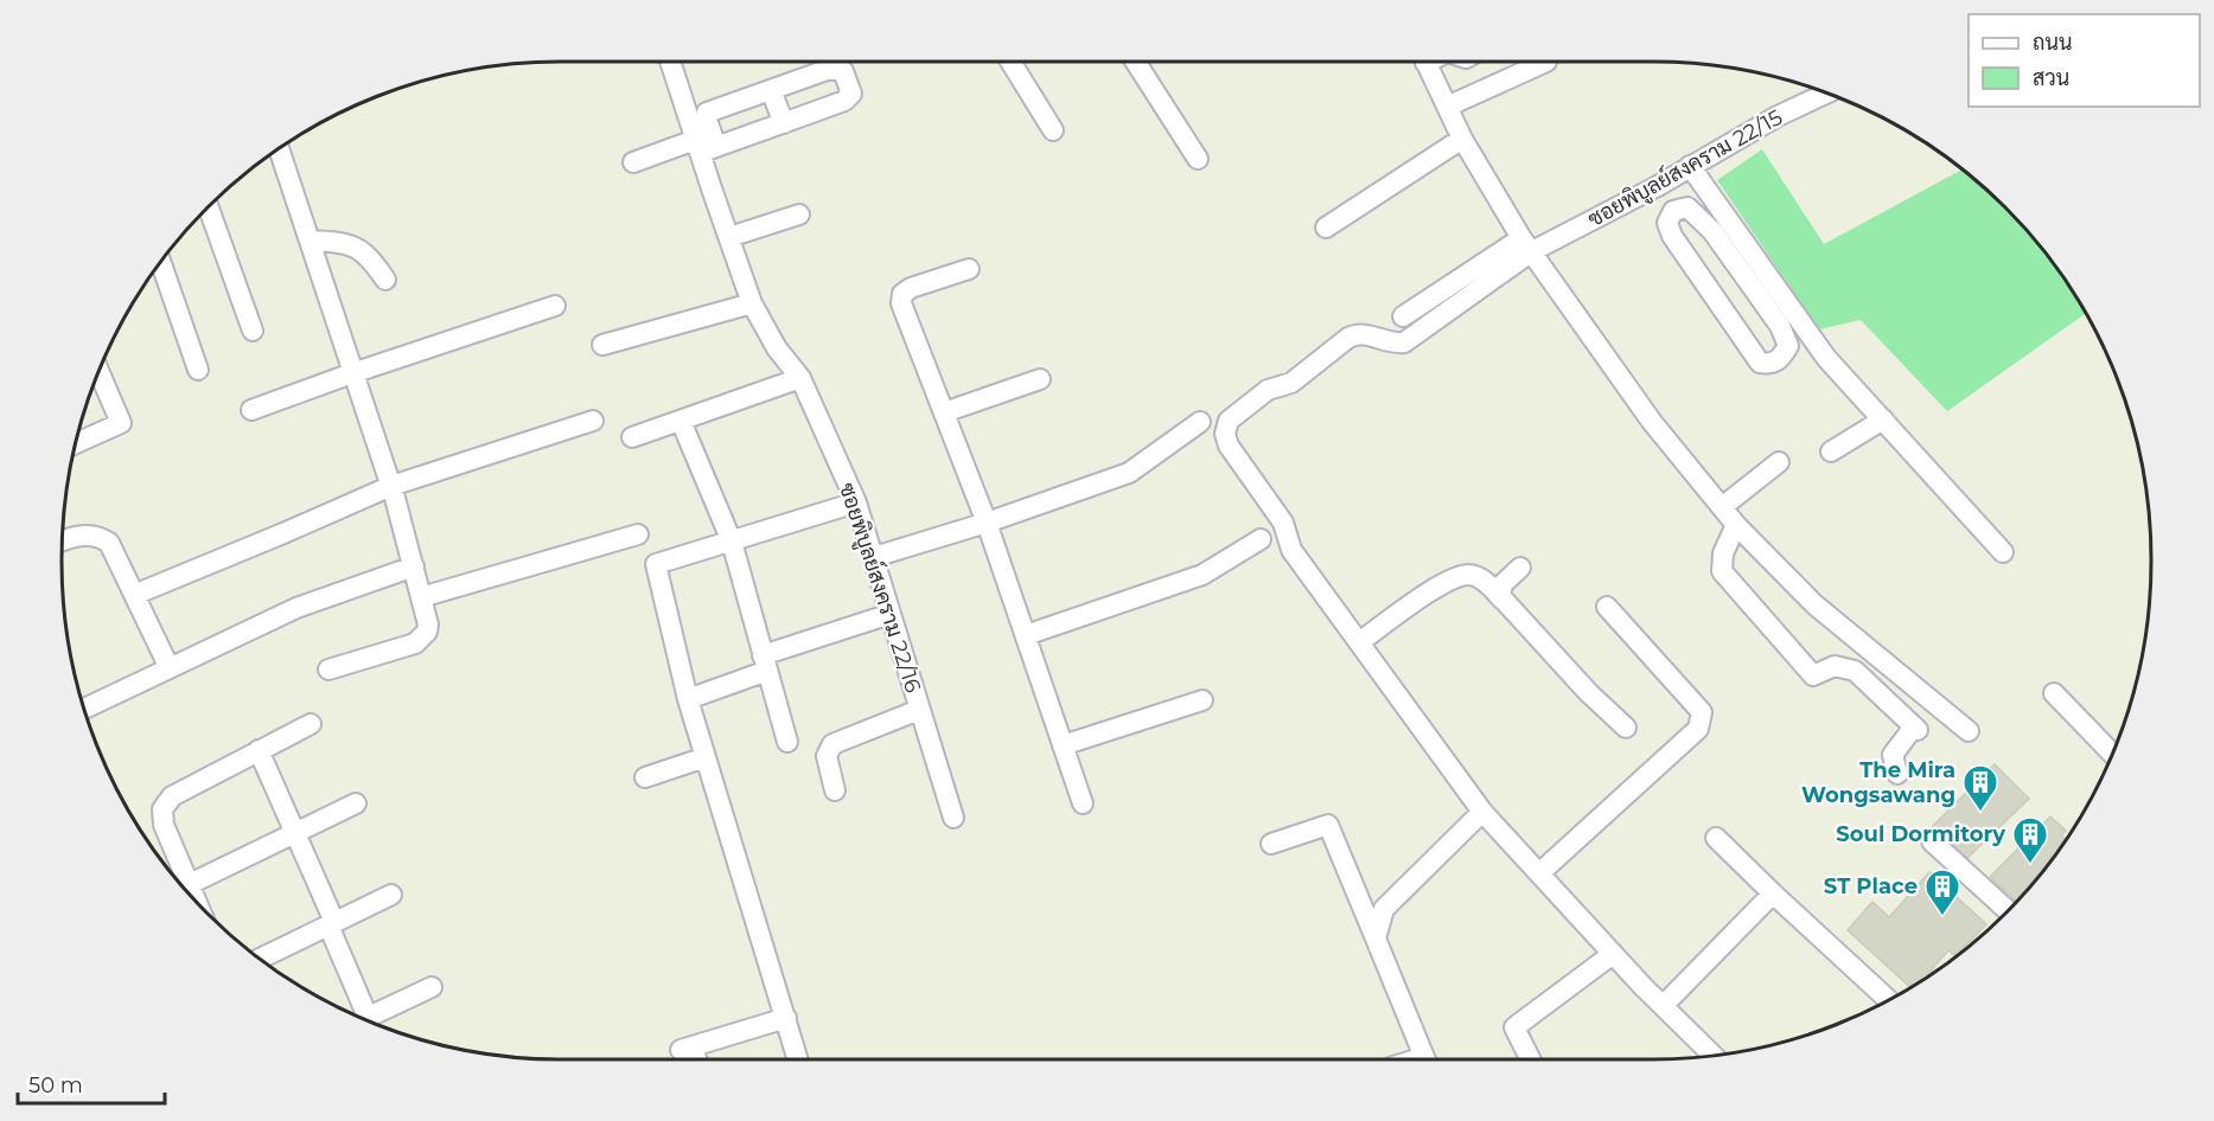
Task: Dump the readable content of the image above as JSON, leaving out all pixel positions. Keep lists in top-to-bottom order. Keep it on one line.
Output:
{"streets":{"street":["ซอยพิบูลย์สงคราม 22/15","ซอยพิบูลย์สงคราม 22/16"]},"places":{"building":["The Mira Wongsawang","Soul Dormitory","ST Place"]},"legend":["ถนน","สวน"],"scale_bar":"50 m"}
